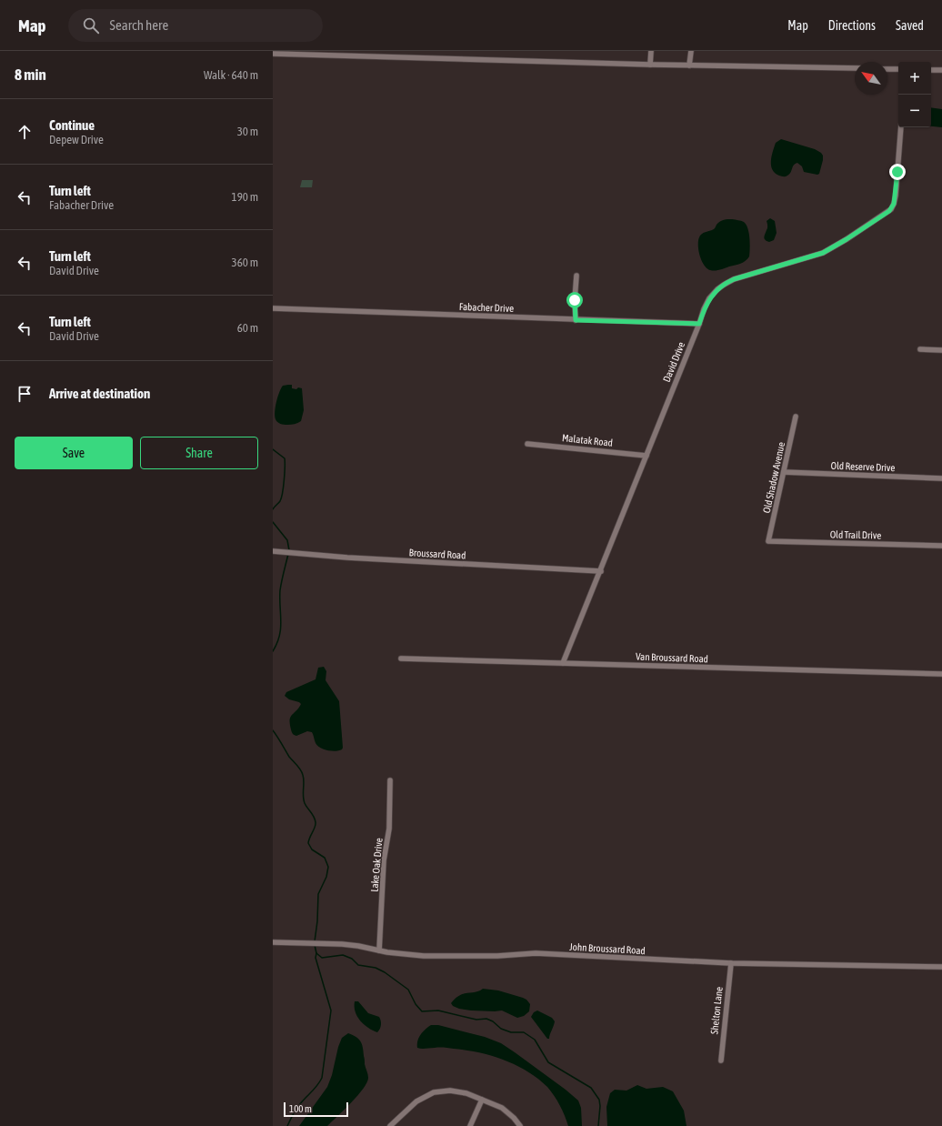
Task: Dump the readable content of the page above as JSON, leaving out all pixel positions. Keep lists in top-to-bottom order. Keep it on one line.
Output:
{"streets":{"street":["Fabacher Drive","David Drive","Malatak Road","Old Reserve Drive","Old Shadow Avenue","Old Trail Drive","Broussard Road","Van Broussard Road","Lake Oak Drive","John Broussard Road","Shelton Lane"]},"crossings":[["Fabacher Drive","David Drive"],["David Drive","Malatak Road"],["David Drive","Broussard Road"],["David Drive","Van Broussard Road"],["Old Reserve Drive","Old Shadow Avenue"],["Old Shadow Avenue","Old Trail Drive"],["Lake Oak Drive","John Broussard Road"],["John Broussard Road","Shelton Lane"]],"scale_bar":"100 m","north":"top left","page":{"header":"Map","search":"Search here","nav":["Map","Directions","Saved"],"heading":["8 min","Walk · 640 m"],"map_buttons":["+","−"],"list":[["Continue","Depew Drive","30 m"],["Turn left","Fabacher Drive","190 m"],["Turn left","David Drive","360 m"],["Turn left","David Drive","60 m"],"Arrive at destination"],"buttons":["Save","Share"],"scale":"100 m"}}
